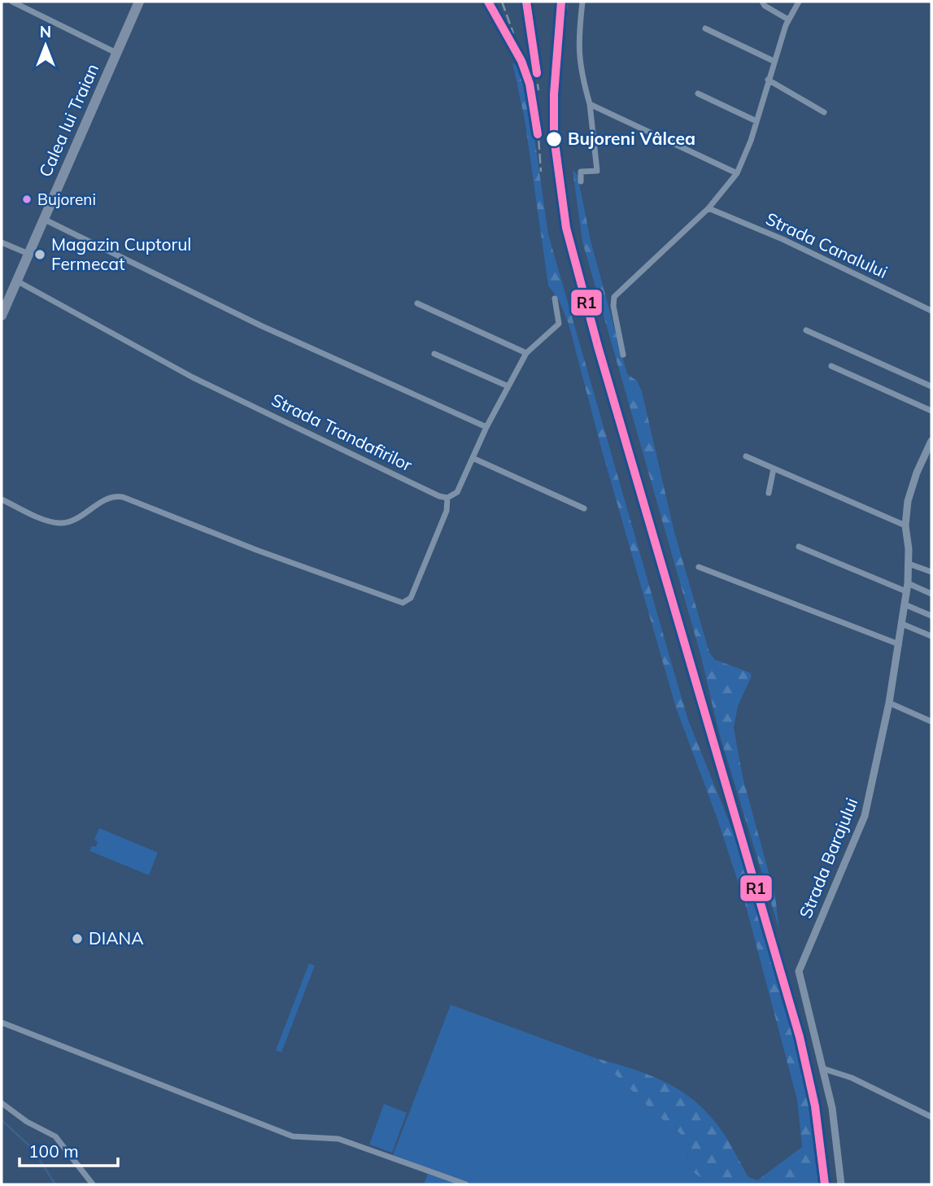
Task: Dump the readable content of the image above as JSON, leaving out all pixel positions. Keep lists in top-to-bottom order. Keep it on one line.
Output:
{"streets":{"highway":["Calea lui Traian"],"street":["Strada Canalului","Strada Trandafirilor","Strada Barajului"]},"crossings":[["Calea lui Traian","Strada Trandafirilor"]],"places":["Bujoreni Vâlcea","Bujoreni","Magazin Cuptorul Fermecat","DIANA"],"lines":["transit line R1"],"scale_bar":"100 m","north":"top"}
